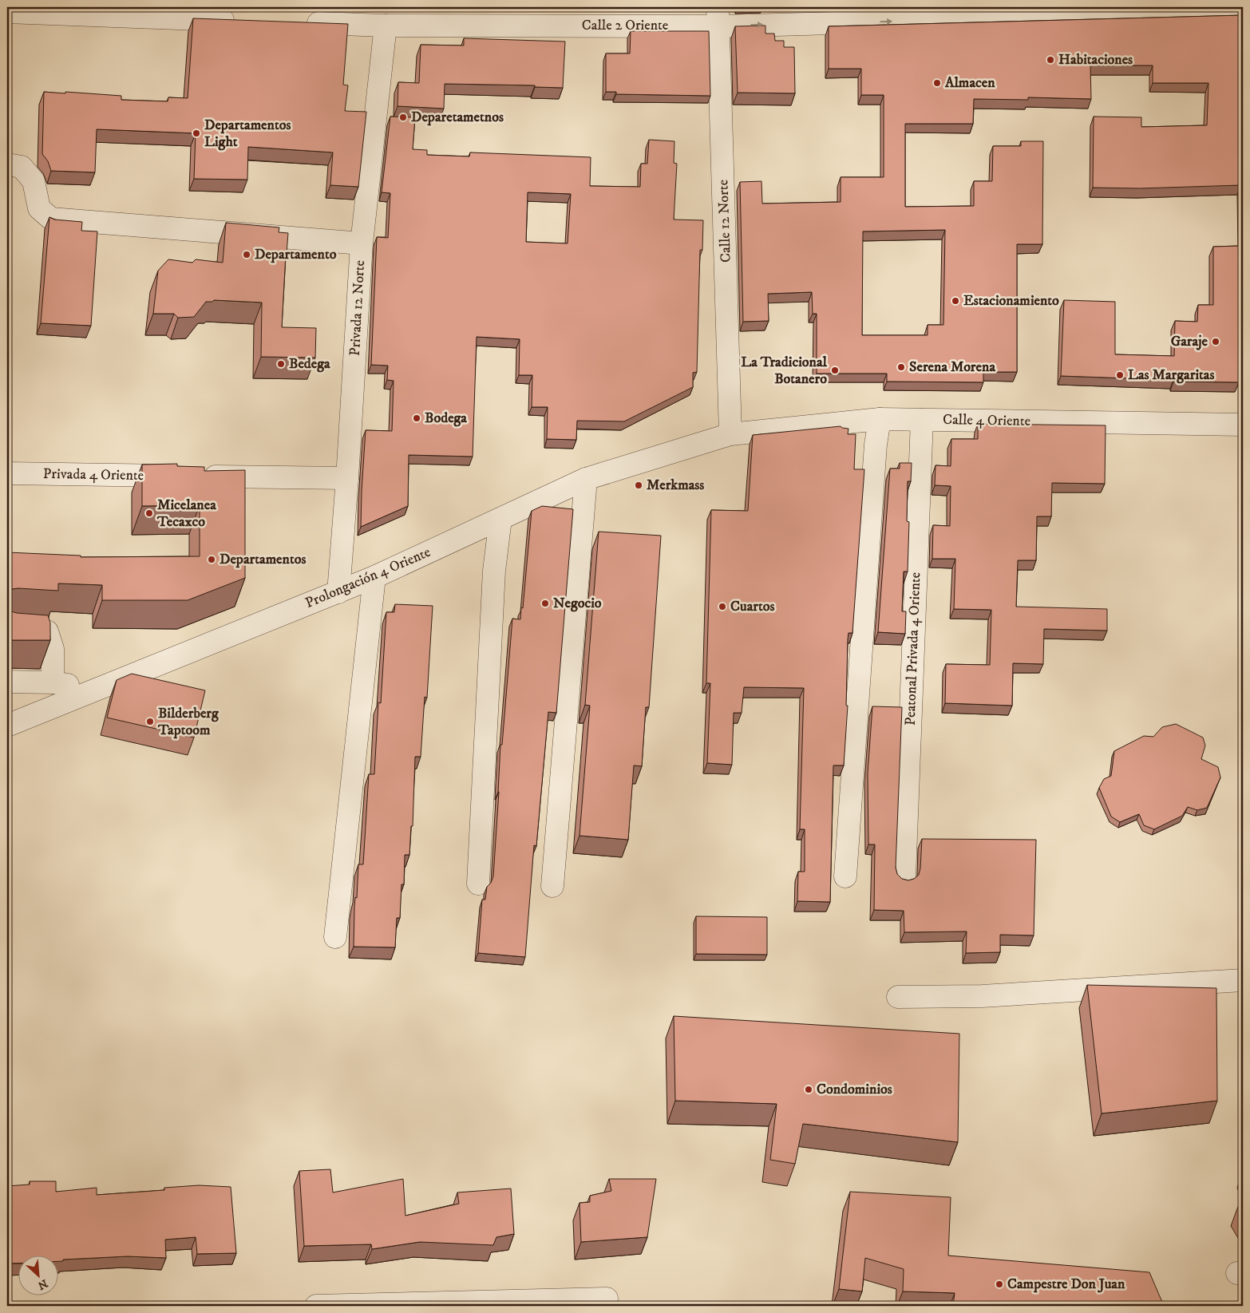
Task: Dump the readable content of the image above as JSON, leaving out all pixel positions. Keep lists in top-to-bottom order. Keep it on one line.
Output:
{"streets":{"street":["Calle 2 Oriente","Calle 12 Norte","Privada 12 Norte","Calle 4 Oriente","Privada 4 Oriente","Prolongación 4 Oriente","Peatonal Privada 4 Oriente"]},"crossings":[["Calle 2 Oriente","Calle 12 Norte"],["Calle 2 Oriente","Privada 12 Norte"],["Calle 12 Norte","Calle 4 Oriente"],["Calle 12 Norte","Prolongación 4 Oriente"],["Privada 12 Norte","Privada 4 Oriente"],["Privada 12 Norte","Prolongación 4 Oriente"],["Calle 4 Oriente","Prolongación 4 Oriente"],["Calle 4 Oriente","Peatonal Privada 4 Oriente"]],"one_way":["Calle 2 Oriente"],"places":["Habitaciones","Almacen","Deparetametnos","Departamentos Light","Departamento","Estacionamiento","Garaje","Bedega","Serena Morena","La Tradicional Botanero","Las Margaritas","Bodega","Merkmass","Micelanea Tecaxco","Departamentos","Negocio","Cuartos","Bilderberg Taptoom","Condominios","Campestre Don Juan"],"north":"bottom right"}
